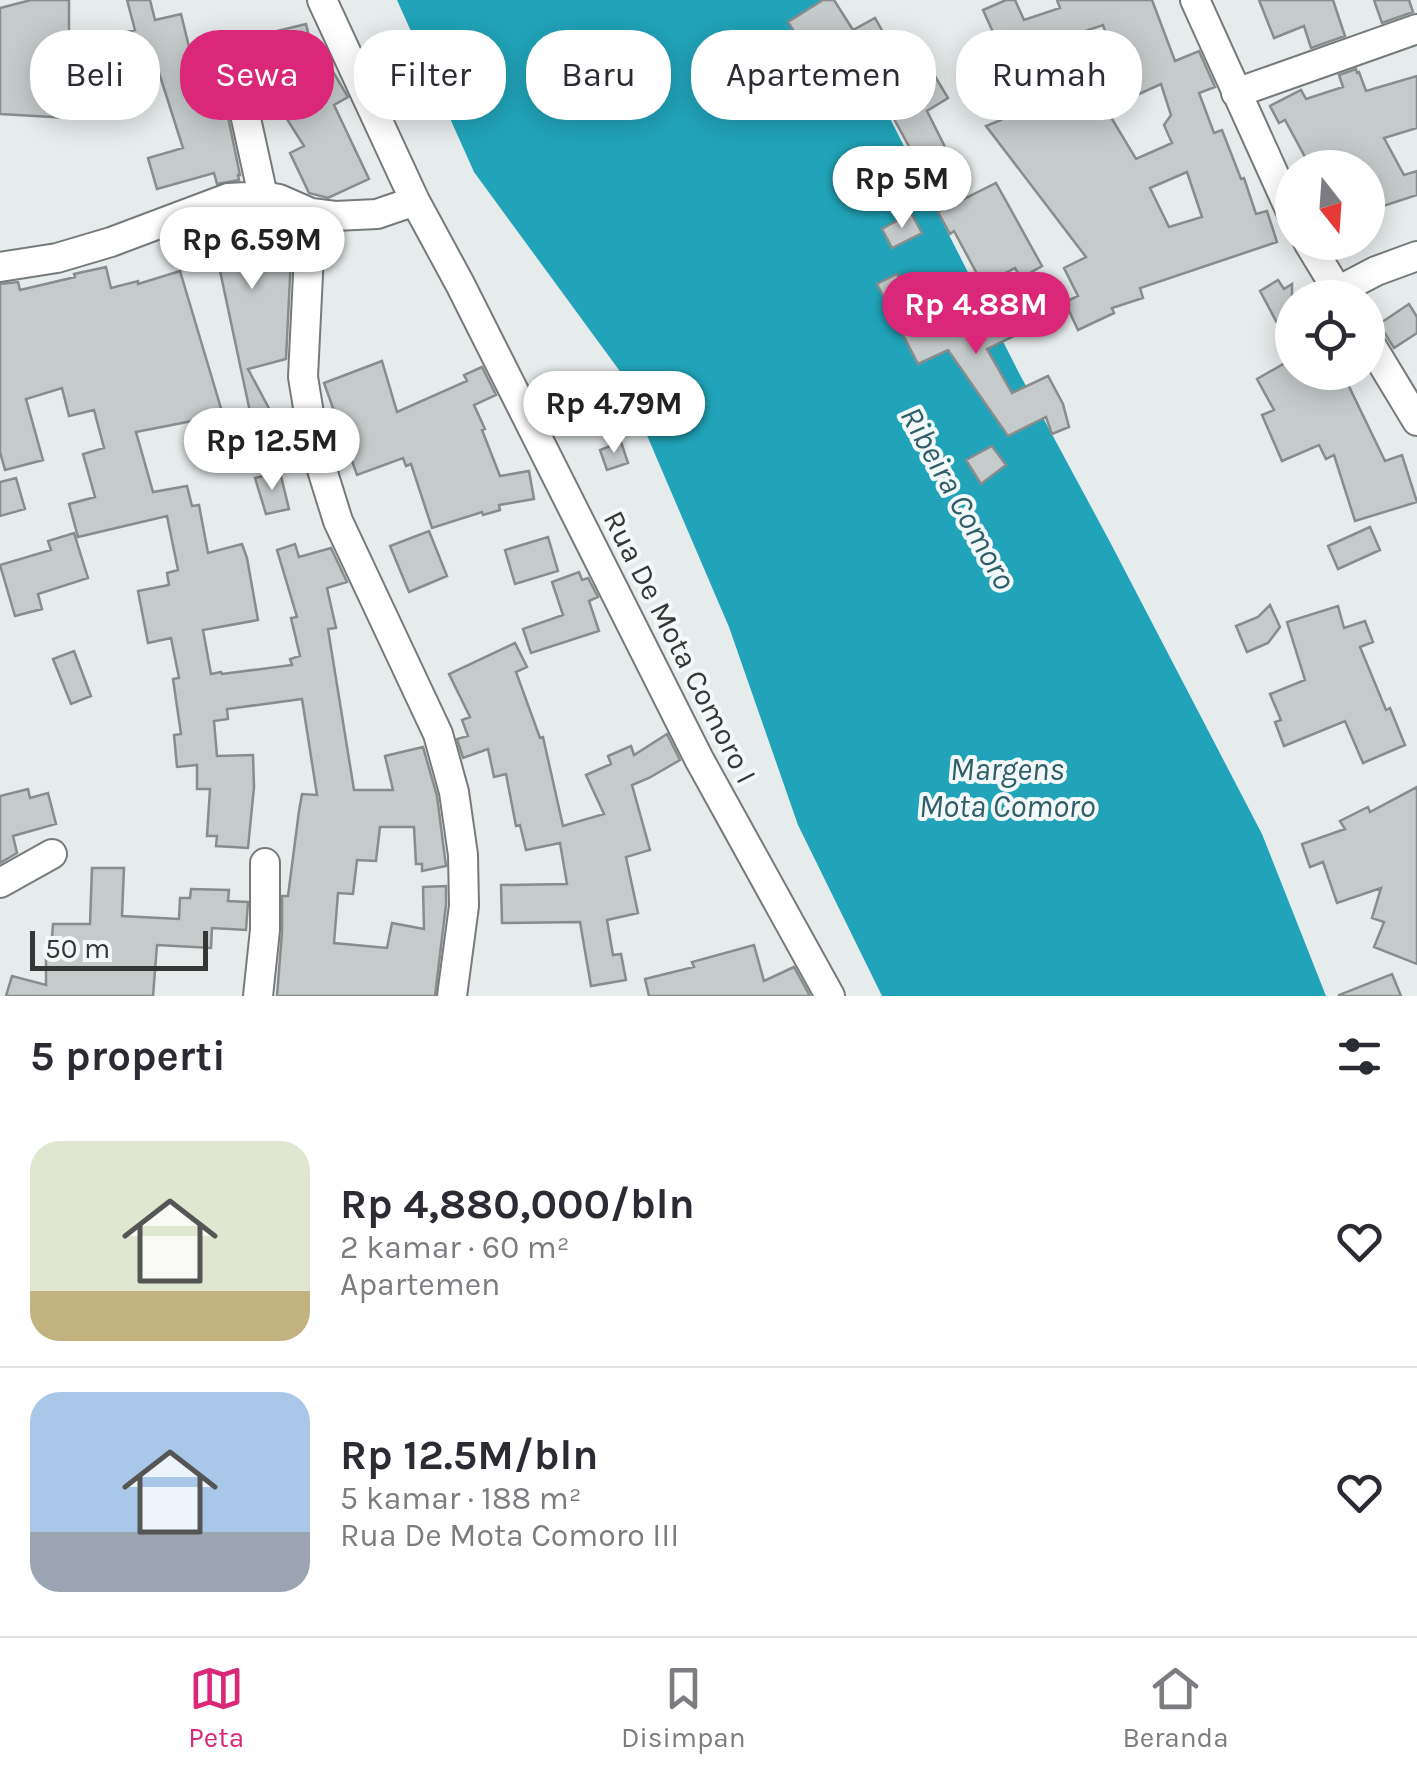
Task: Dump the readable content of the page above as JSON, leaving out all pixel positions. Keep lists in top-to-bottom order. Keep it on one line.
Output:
{"streets":{"street":["Rua De Mota Comoro I"]},"water":["Ribeira Comoro","Margens Mota Comoro"],"scale_bar":"50 m","north":"bottom","page":{"chip":["Beli","Sewa","Filter","Baru","Apartemen","Rumah"],"price":["Rp 5M","Rp 6.59M","Rp 4.88M","Rp 4.79M","Rp 12.5M"],"scale":"50 m","heading":"5 properti","list":[{"name":"Rp 4,880,000/bln","note":"2 kamar · 60 m² · Apartemen"},{"name":"Rp 12.5M/bln","note":"5 kamar · 188 m² · Rua De Mota Comoro III"}],"tabs":["Peta","Disimpan","Beranda"]}}
